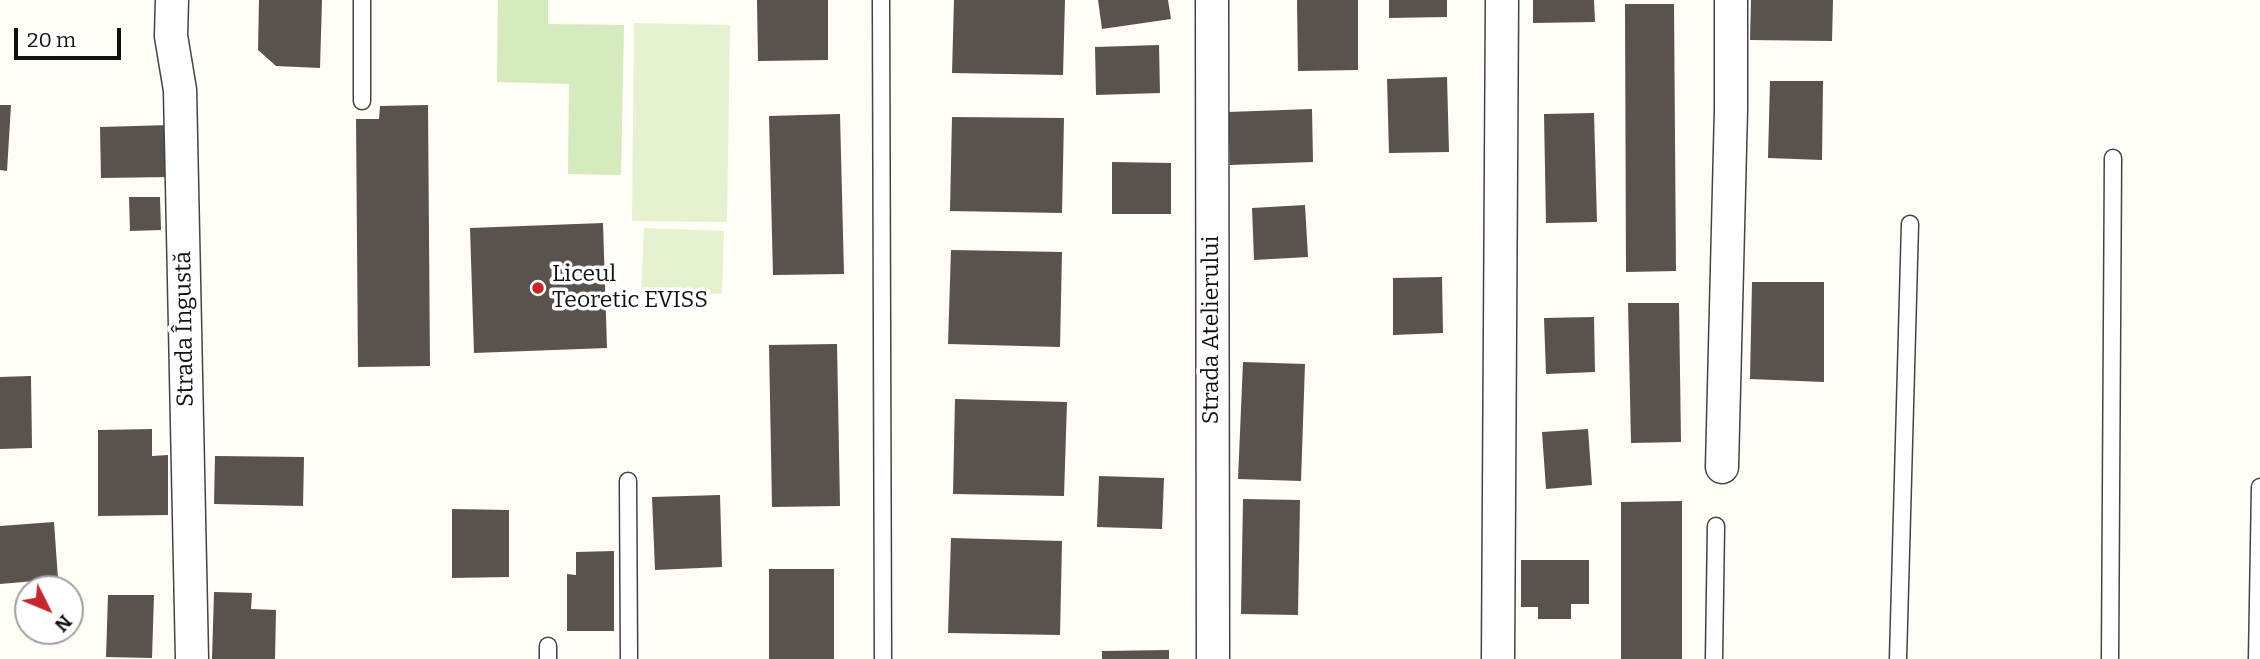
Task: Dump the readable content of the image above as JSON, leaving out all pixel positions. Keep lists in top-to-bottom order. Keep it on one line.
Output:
{"streets":{"street":["Strada Îngustă","Strada Atelierului"]},"places":["Liceul Teoretic EVISS"],"scale_bar":"20 m","north":"bottom right"}
